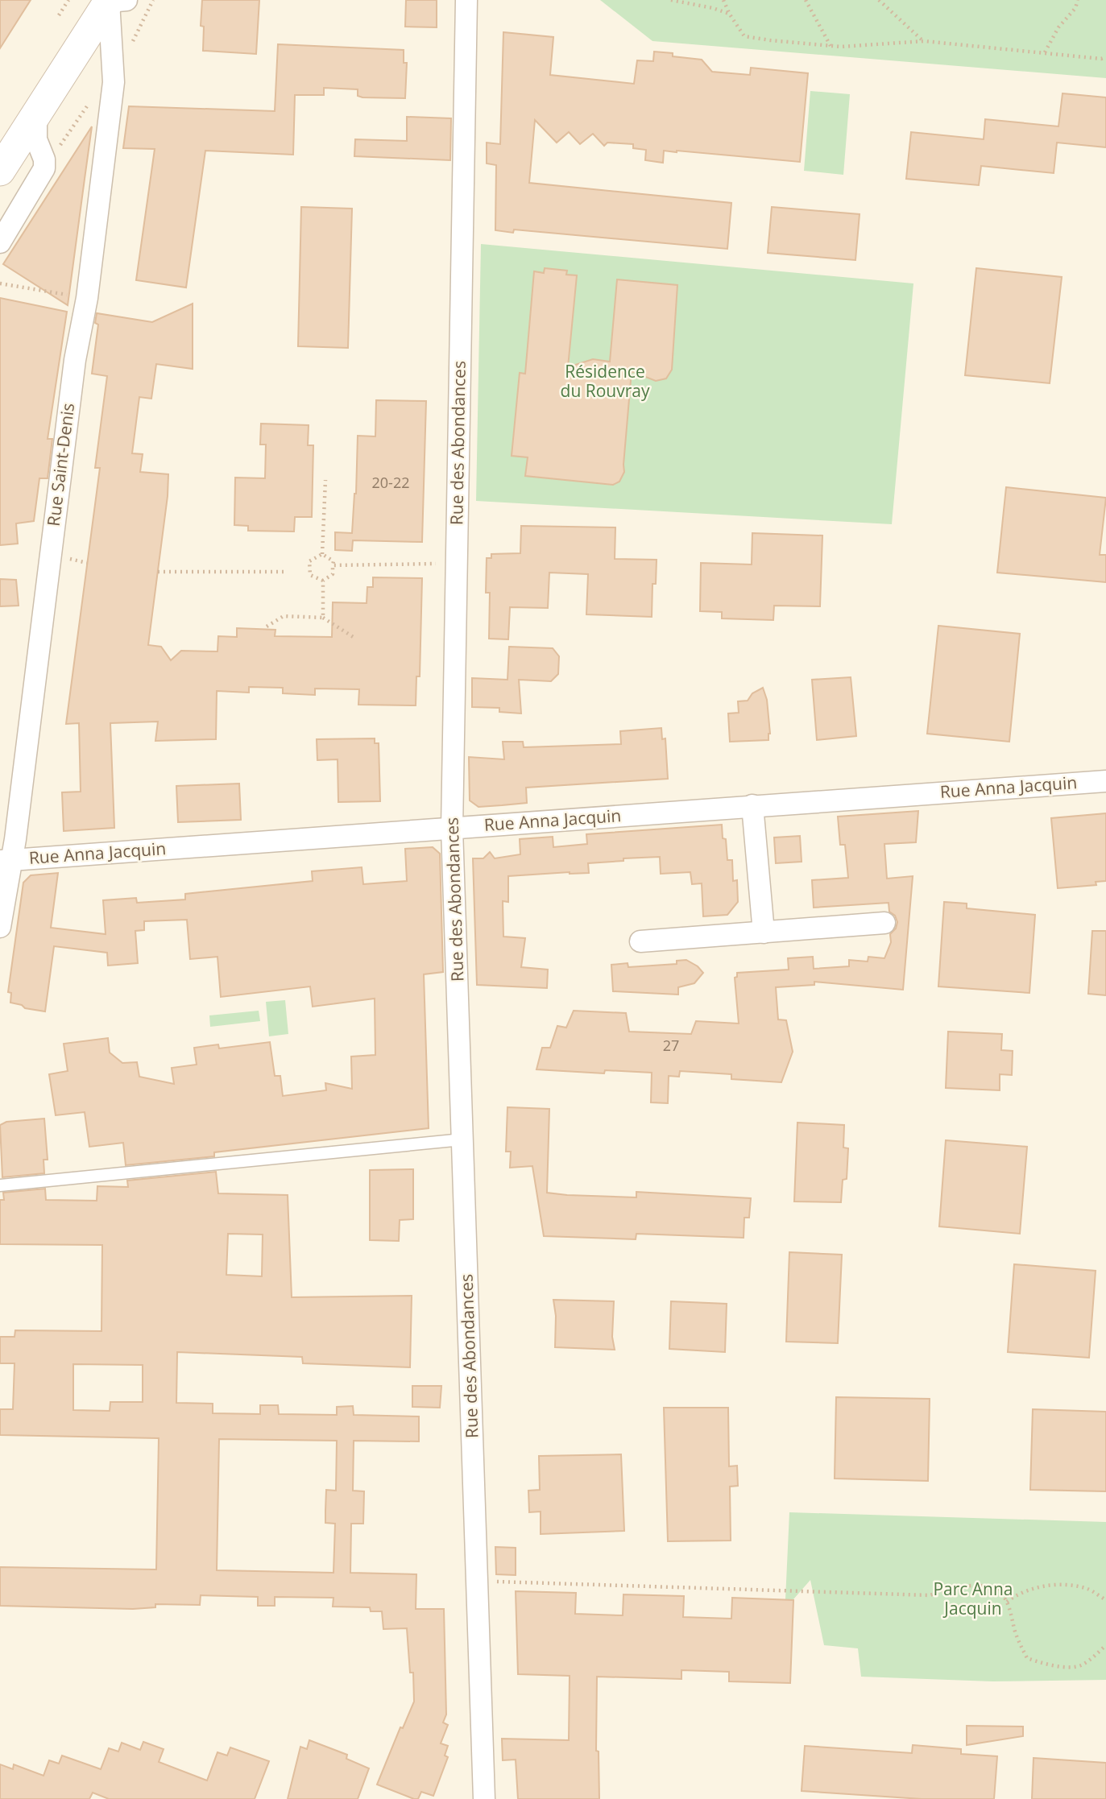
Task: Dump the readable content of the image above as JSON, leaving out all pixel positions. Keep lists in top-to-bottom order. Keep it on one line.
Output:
{"streets":{"street":["Rue des Abondances","Rue Saint-Denis","Rue Anna Jacquin"]},"crossings":[["Rue des Abondances","Rue Anna Jacquin"],["Rue Saint-Denis","Rue Anna Jacquin"]],"parks":["Résidence du Rouvray","Parc Anna Jacquin"],"house_numbers":["20-22","27"]}
